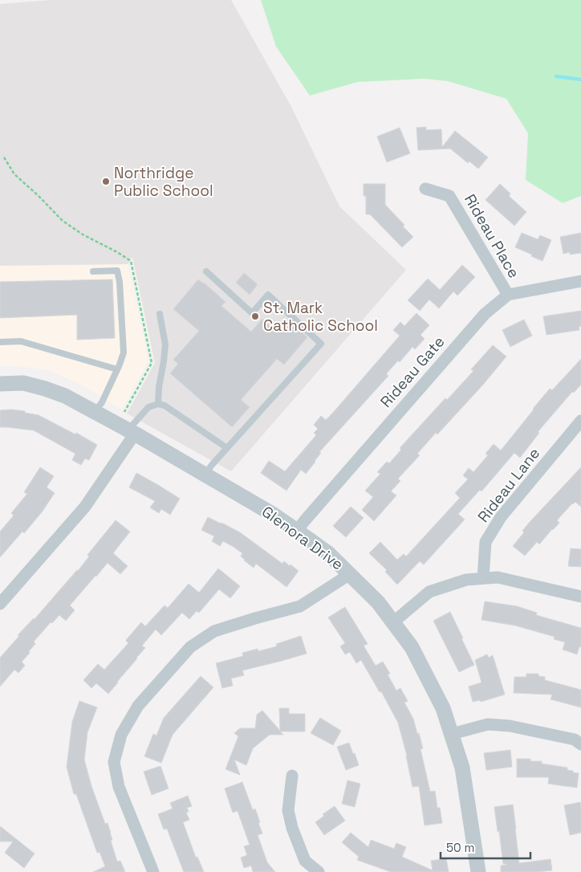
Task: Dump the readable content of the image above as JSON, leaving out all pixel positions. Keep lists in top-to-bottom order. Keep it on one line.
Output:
{"streets":{"street":["Rideau Place","Rideau Gate","Rideau Lane","Glenora Drive"]},"crossings":[["Rideau Place","Rideau Gate"],["Rideau Gate","Glenora Drive"]],"places":["Northridge Public School","St. Mark Catholic School"],"scale_bar":"50 m"}
